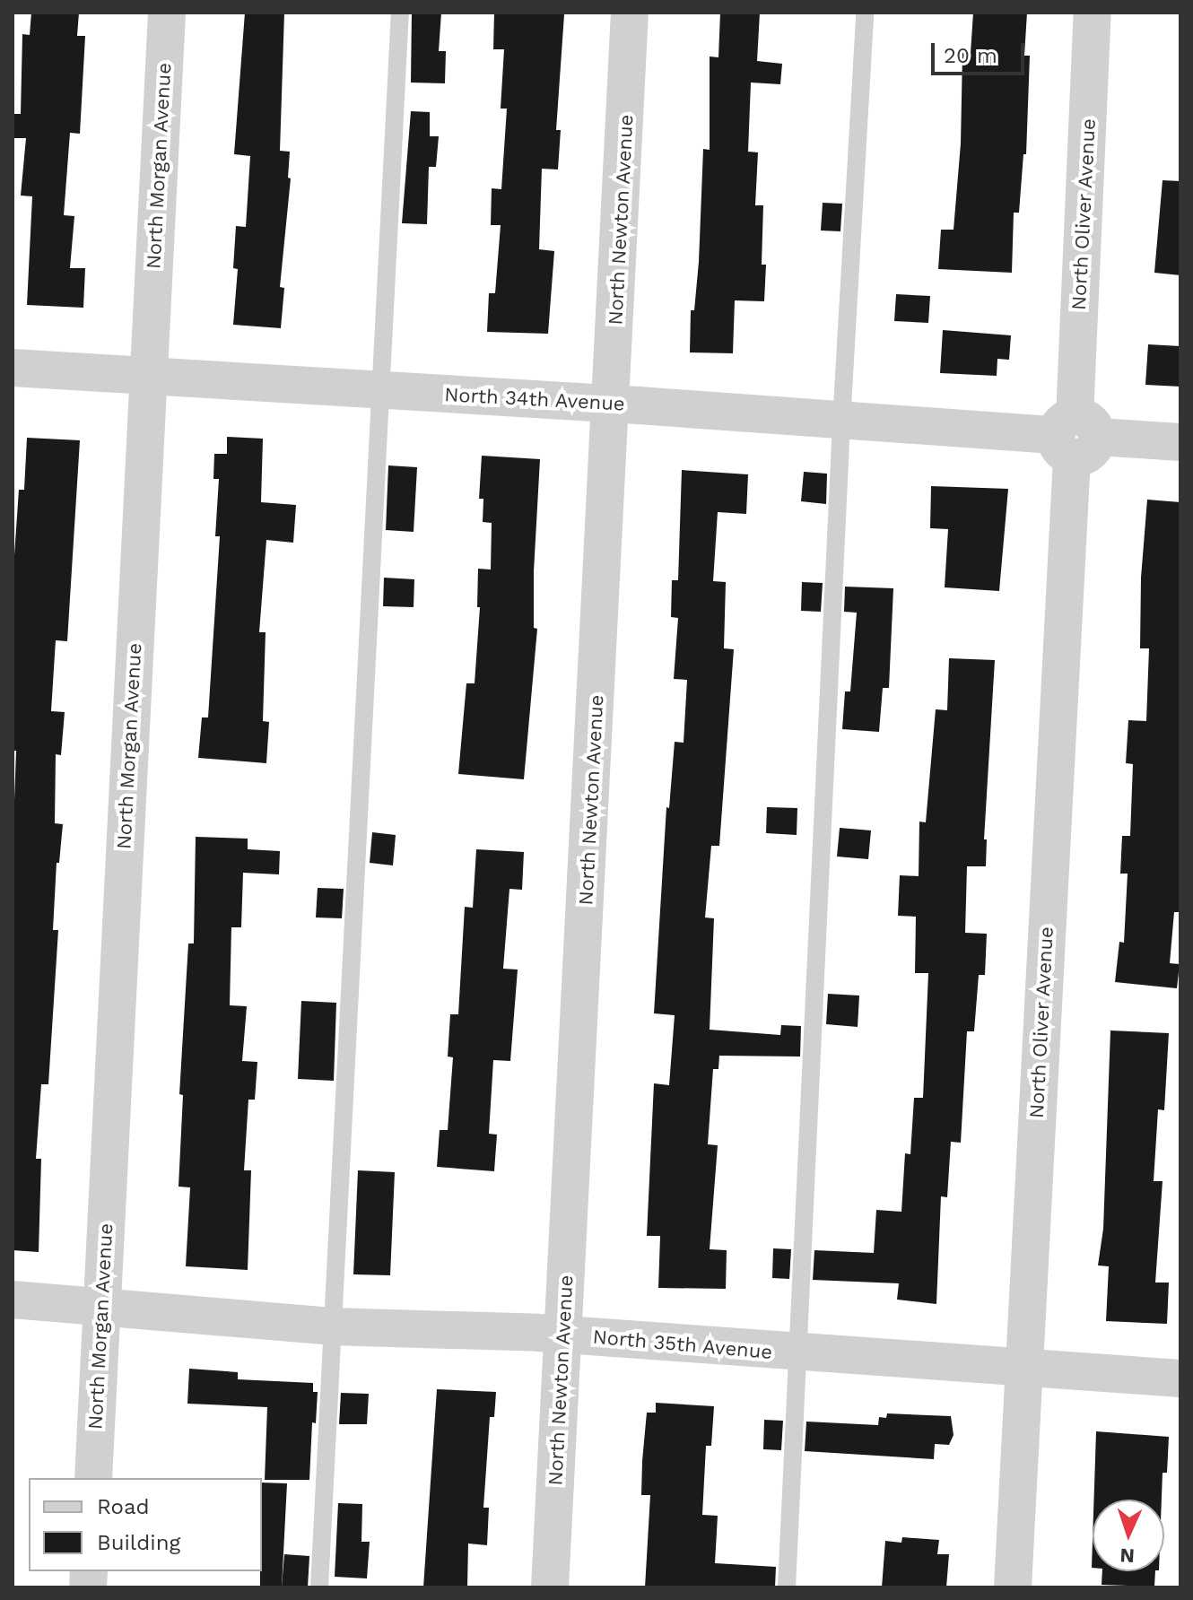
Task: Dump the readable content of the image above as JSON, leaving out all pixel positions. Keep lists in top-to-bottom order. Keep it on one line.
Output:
{"streets":{"street":["North Morgan Avenue","North Oliver Avenue","North Newton Avenue","North 34th Avenue","North 35th Avenue"]},"crossings":[["North Morgan Avenue","North 34th Avenue"],["North Morgan Avenue","North 35th Avenue"],["North Oliver Avenue","North 34th Avenue"],["North Oliver Avenue","North 35th Avenue"],["North Newton Avenue","North 34th Avenue"],["North Newton Avenue","North 35th Avenue"]],"legend":["Road","Building"],"scale_bar":"20 m","north":"bottom"}
